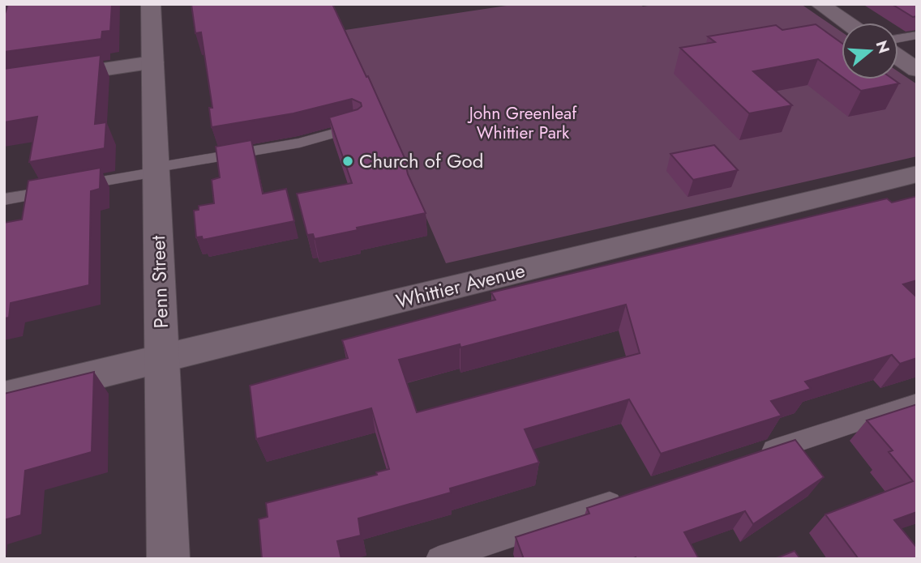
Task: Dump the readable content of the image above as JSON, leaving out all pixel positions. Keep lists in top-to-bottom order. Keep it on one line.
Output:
{"streets":{"street":["Penn Street","Whittier Avenue"]},"crossings":[["Penn Street","Whittier Avenue"]],"parks":["John Greenleaf Whittier Park"],"places":["Church of God"],"north":"right"}
